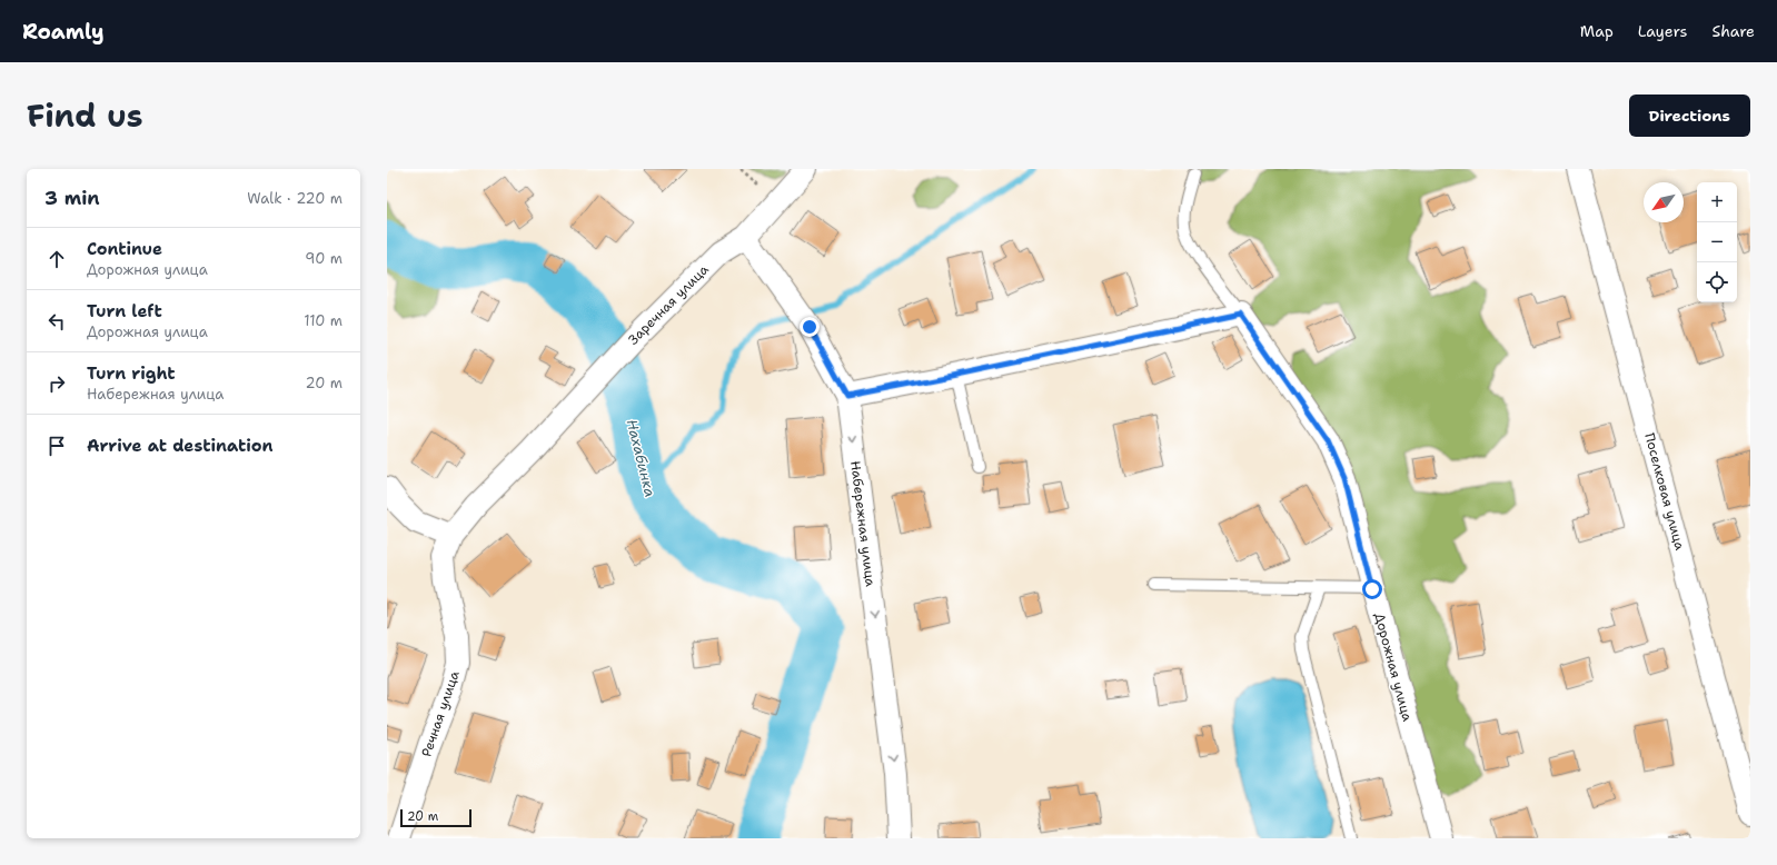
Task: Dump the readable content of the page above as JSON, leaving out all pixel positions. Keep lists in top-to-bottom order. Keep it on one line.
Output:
{"streets":{"street":["Заречная улица","Поселковая улица","Набережная улица","Дорожная улица","Речная улица"]},"crossings":[["Заречная улица","Набережная улица"],["Заречная улица","Речная улица"]],"one_way":["Набережная улица"],"water":["Нахабинка"],"scale_bar":"20 m","north":"bottom left","page":{"header":"Roamly","nav":["Map","Layers","Share"],"title":"Find us","buttons":"Directions","heading":["3 min","Walk · 220 m"],"map_buttons":["+","−"],"list":[["Continue","Дорожная улица","90 m"],["Turn left","Дорожная улица","110 m"],["Turn right","Набережная улица","20 m"],"Arrive at destination"],"scale":"20 m"}}
